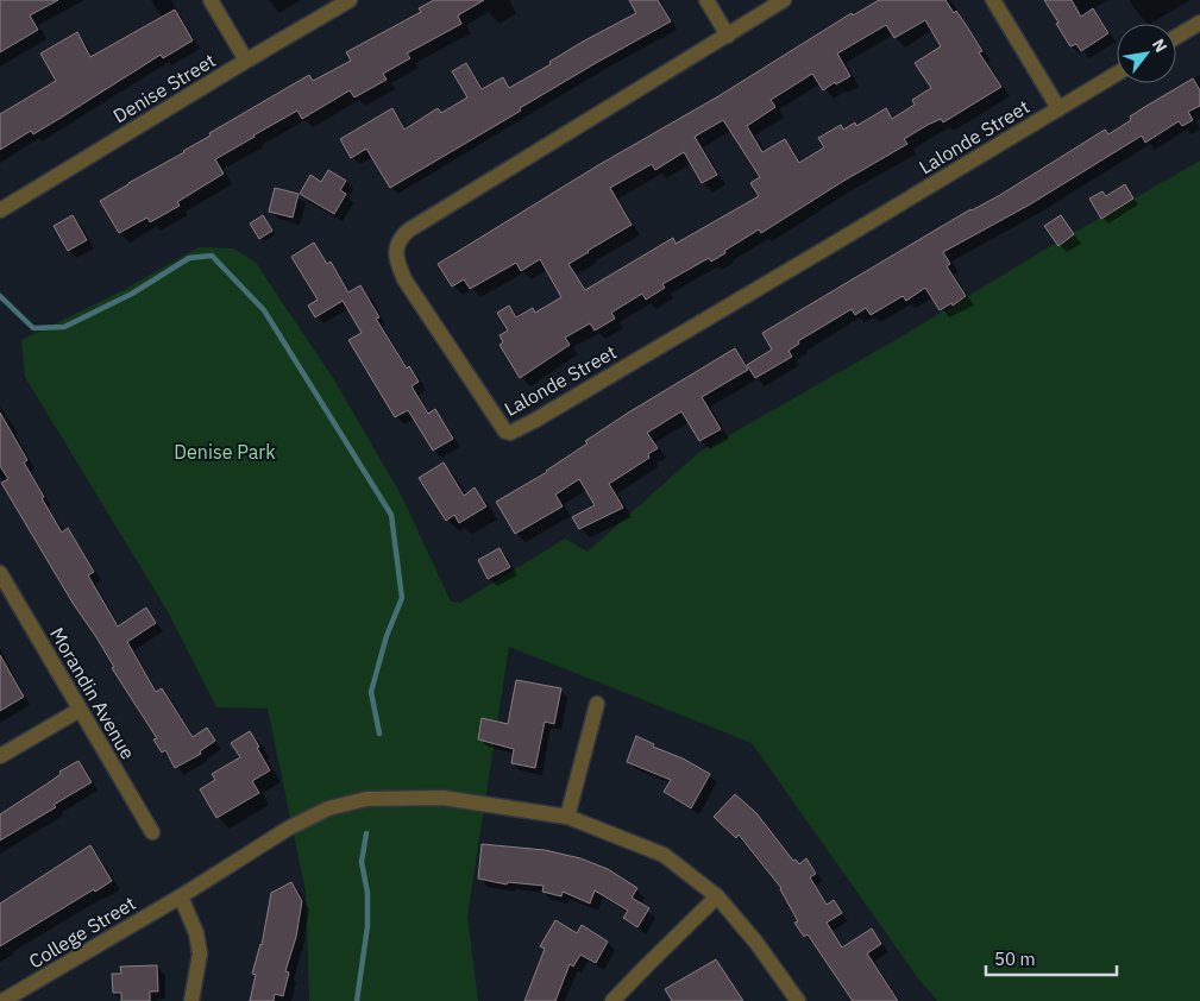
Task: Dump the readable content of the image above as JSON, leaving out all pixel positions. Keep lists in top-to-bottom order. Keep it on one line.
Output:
{"streets":{"street":["Denise Street","Lalonde Street","Morandin Avenue","College Street"]},"parks":["Denise Park"],"scale_bar":"50 m","north":"top right"}
